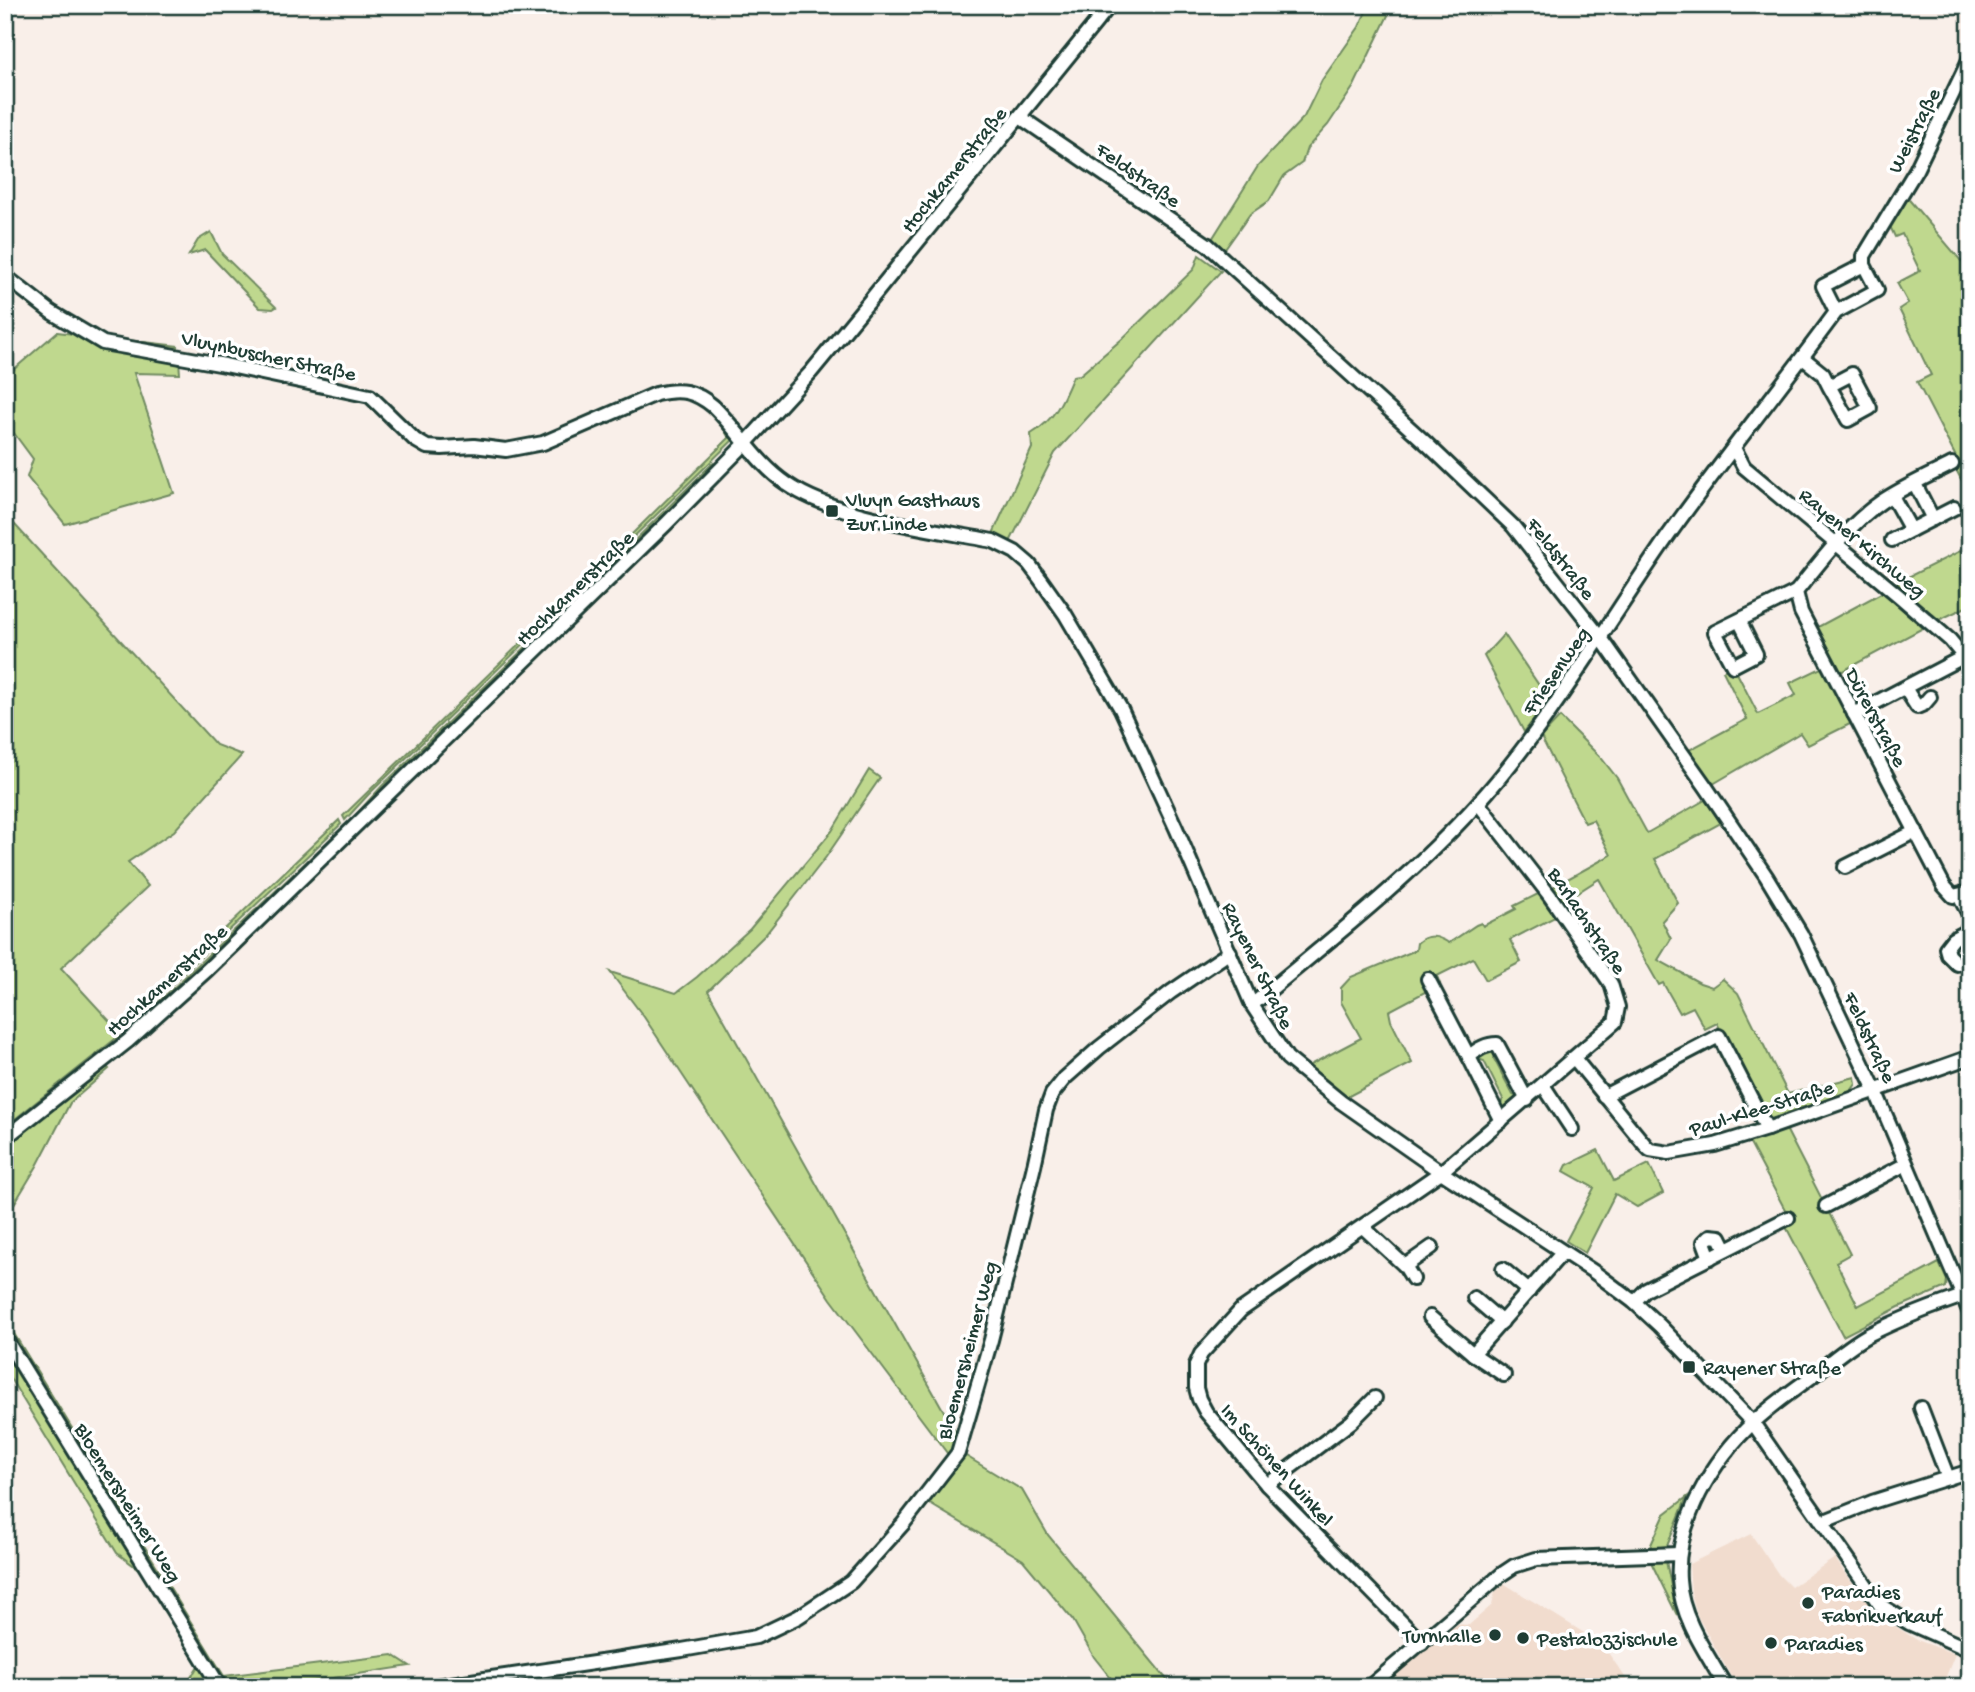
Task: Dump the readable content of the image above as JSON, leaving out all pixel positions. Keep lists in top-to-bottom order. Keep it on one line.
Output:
{"streets":{"street":["Weistraße","Hochkamerstraße","Feldstraße","Vluynbuscher Straße","Rayener Kirchweg","Friesenweg","Dürerstraße","Barlachstraße","Rayener Straße","Paul-Klee-Straße","Bloemersheimer Weg","Im Schönen Winkel"]},"crossings":[["Weistraße","Friesenweg"],["Hochkamerstraße","Feldstraße"],["Hochkamerstraße","Vluynbuscher Straße"],["Hochkamerstraße","Rayener Straße"],["Feldstraße","Friesenweg"],["Feldstraße","Paul-Klee-Straße"],["Vluynbuscher Straße","Rayener Straße"],["Rayener Kirchweg","Friesenweg"],["Friesenweg","Barlachstraße"],["Friesenweg","Rayener Straße"],["Barlachstraße","Rayener Straße"],["Barlachstraße","Paul-Klee-Straße"],["Barlachstraße","Im Schönen Winkel"],["Rayener Straße","Bloemersheimer Weg"],["Rayener Straße","Im Schönen Winkel"]],"places":{"transit":["Vluyn Gasthaus Zur Linde","Rayener Straße"],"other":["Paradies Fabrikverkauf","Turnhalle","Pestalozzischule","Paradies"]}}
